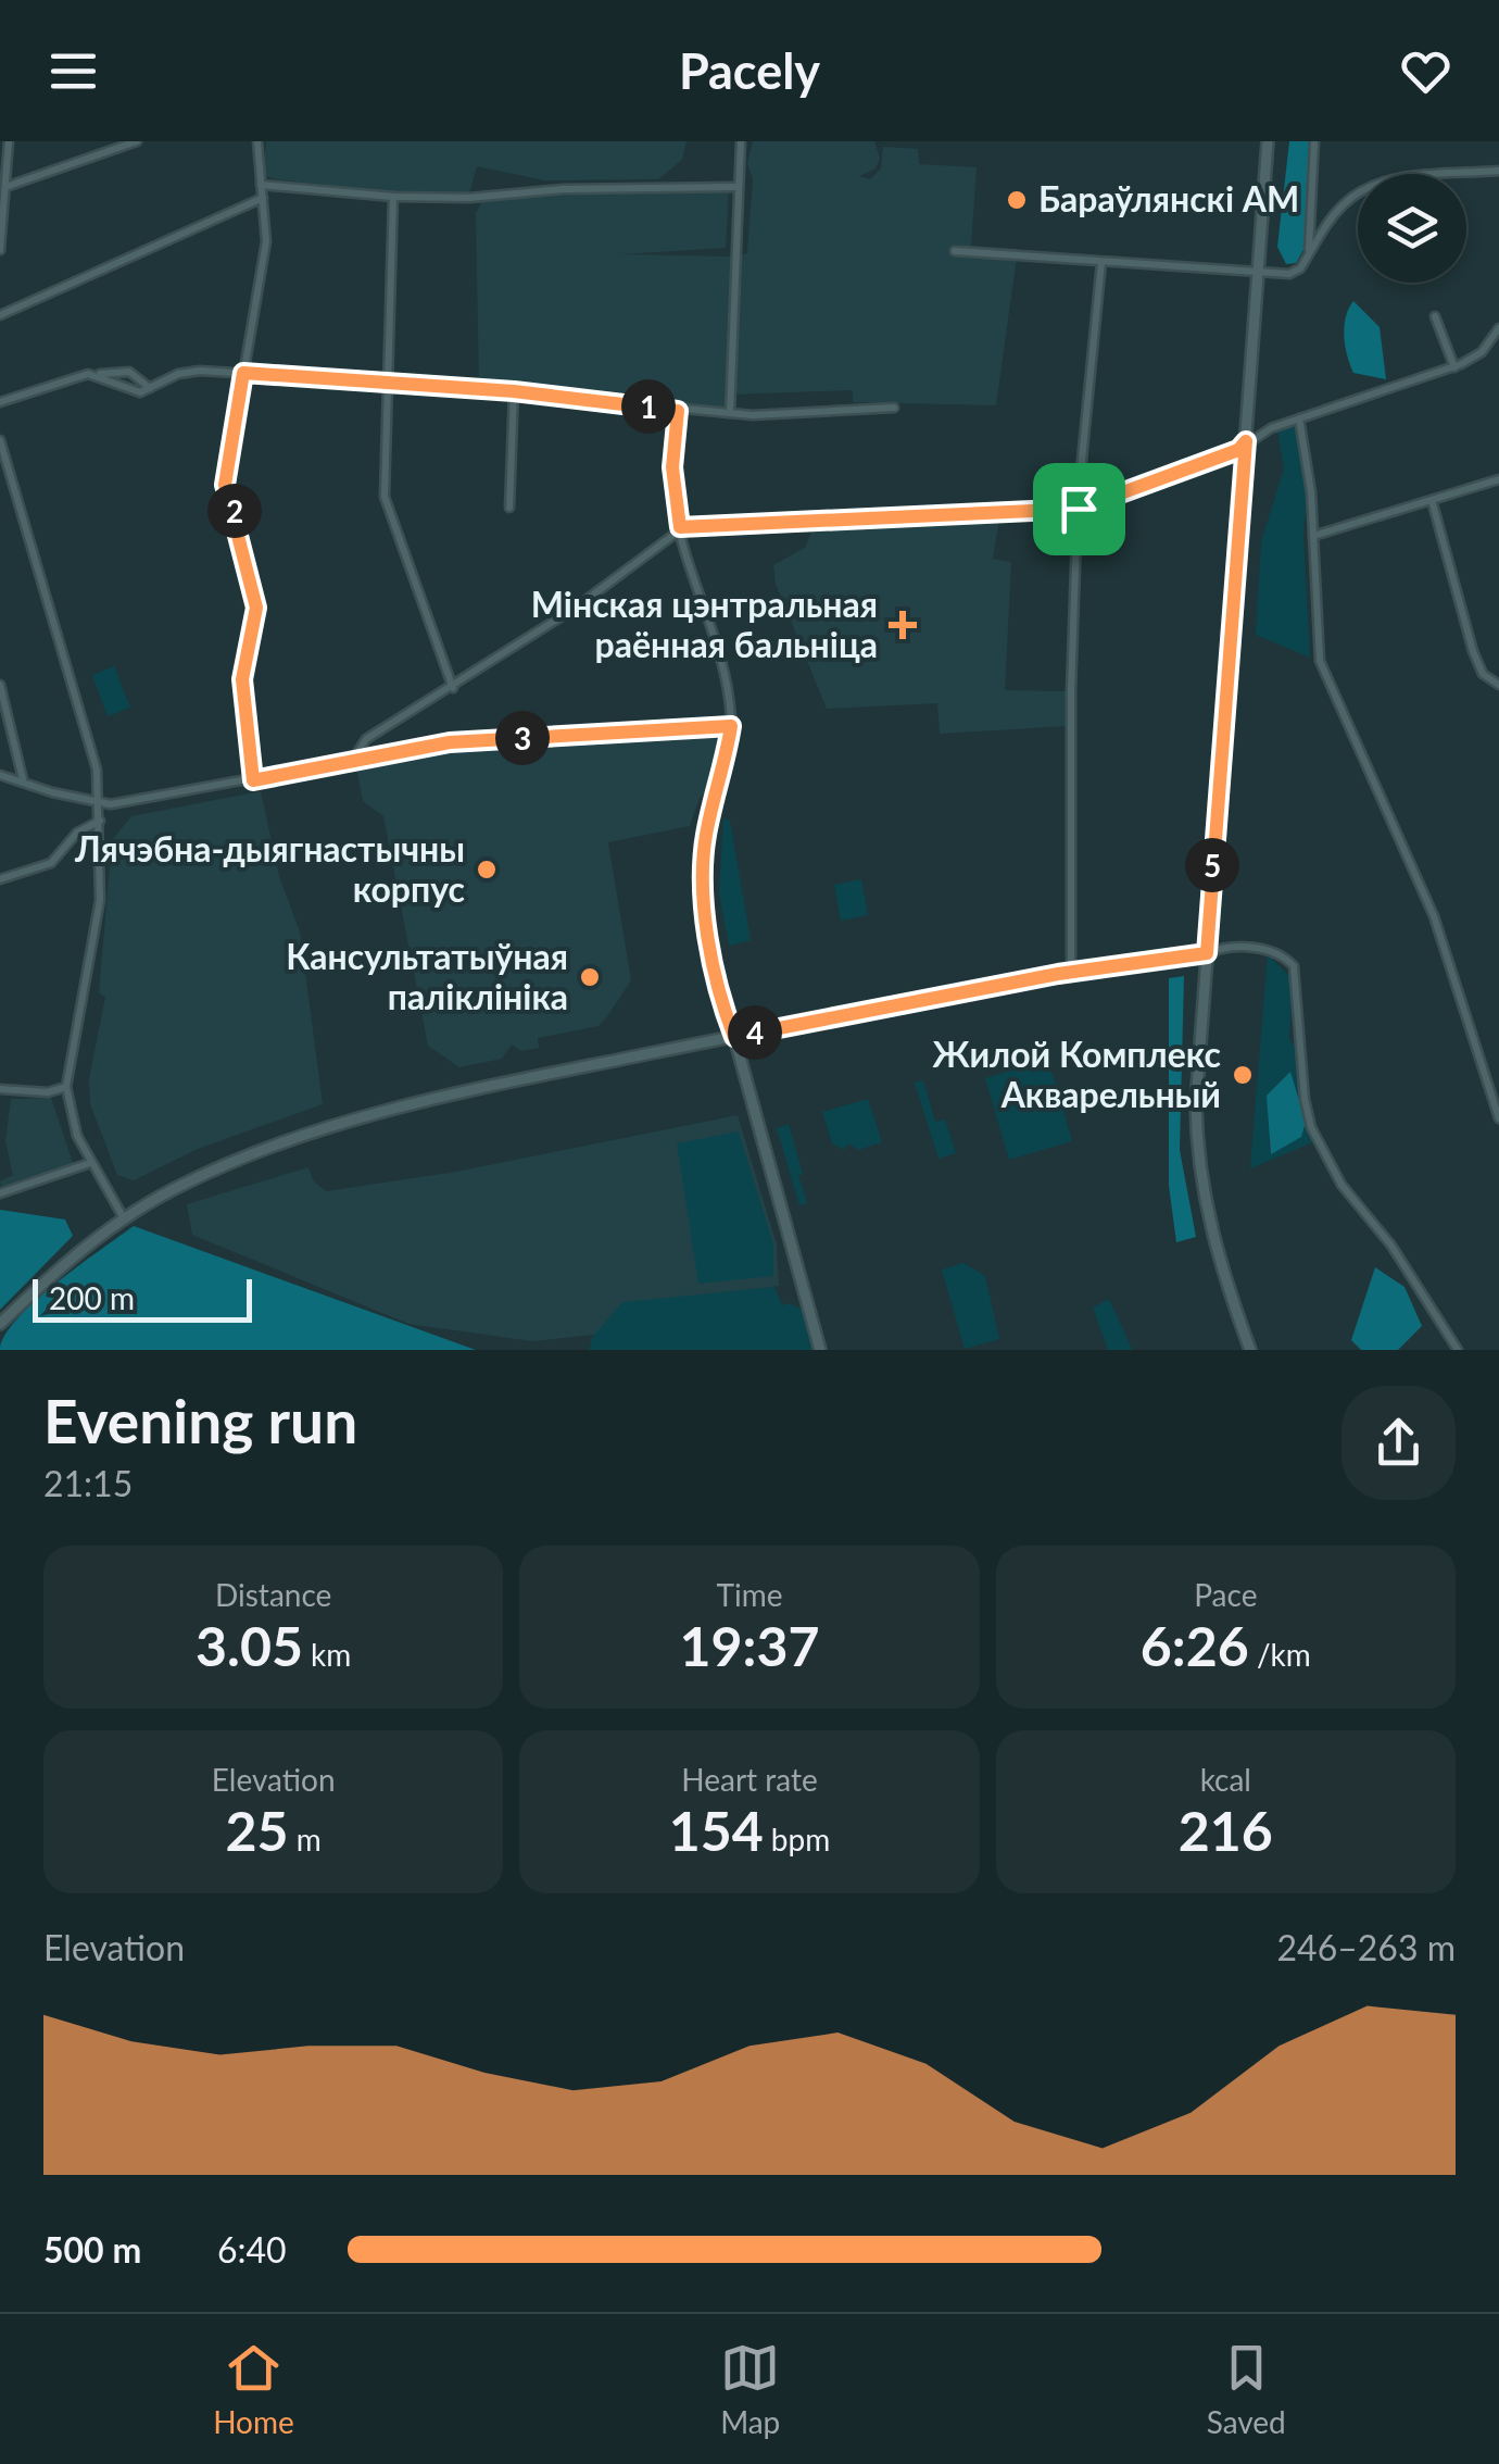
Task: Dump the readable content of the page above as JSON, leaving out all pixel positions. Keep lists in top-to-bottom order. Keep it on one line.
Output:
{"places":{"other":["Бараўлянскі АМ","Лячэбна-дыягнастычны корпус","Кансультатыўная паліклініка","Жилой Комплекс Акварельный"],"health":["Мінская цэнтральная раённая бальніца"]},"scale_bar":"200 m","page":{"header":"Pacely","pins":["1","2","3","5","4"],"scale":"200 m","heading":["Evening run","21:15"],"stats":[["Distance","3.05 km"],["Time","19:37"],["Pace","6:26 /km"],["Elevation","25 m"],["Heart rate","154 bpm"],["kcal","216"]],"chart":["Elevation","246–263 m"],"list":[{"name":"500 m","note":"6:40"}],"tabs":["Home","Map","Saved"]}}
